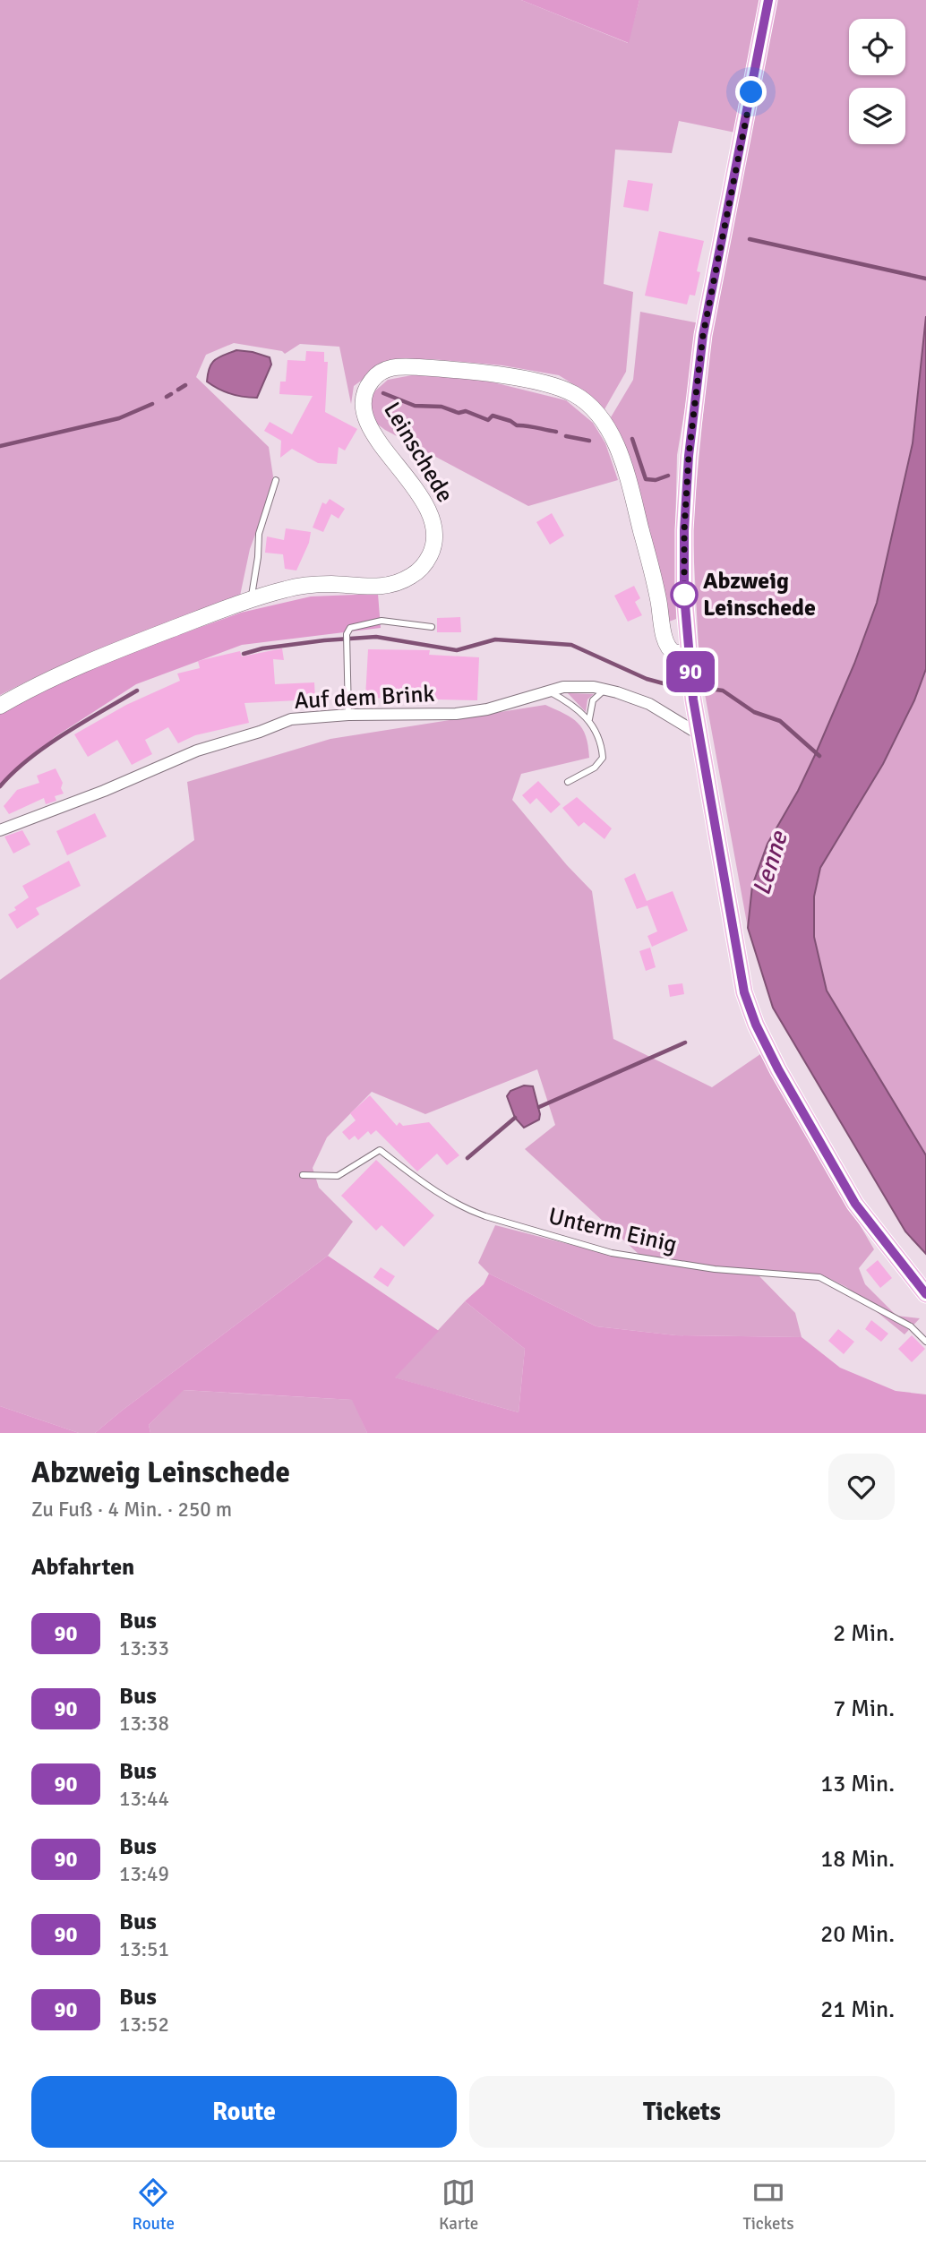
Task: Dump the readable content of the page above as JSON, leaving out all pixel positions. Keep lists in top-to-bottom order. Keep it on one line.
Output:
{"streets":{"main road":["Leinschede"],"street":["Auf dem Brink"],"lane":["Unterm Einig"]},"water":["Lenne"],"places":["Abzweig Leinschede"],"lines":["bus line 90"],"page":{"on_map":"90","heading":[["Abzweig Leinschede","Zu Fuß · 4 Min. · 250 m"],"Abfahrten"],"list":[{"mark":"90","name":"Bus","note":"13:33","value":"2 Min."},{"mark":"90","name":"Bus","note":"13:38","value":"7 Min."},{"mark":"90","name":"Bus","note":"13:44","value":"13 Min."},{"mark":"90","name":"Bus","note":"13:49","value":"18 Min."},{"mark":"90","name":"Bus","note":"13:51","value":"20 Min."},{"mark":"90","name":"Bus","note":"13:52","value":"21 Min."}],"buttons":["Route","Tickets"],"tabs":["Route","Karte","Tickets"]}}
